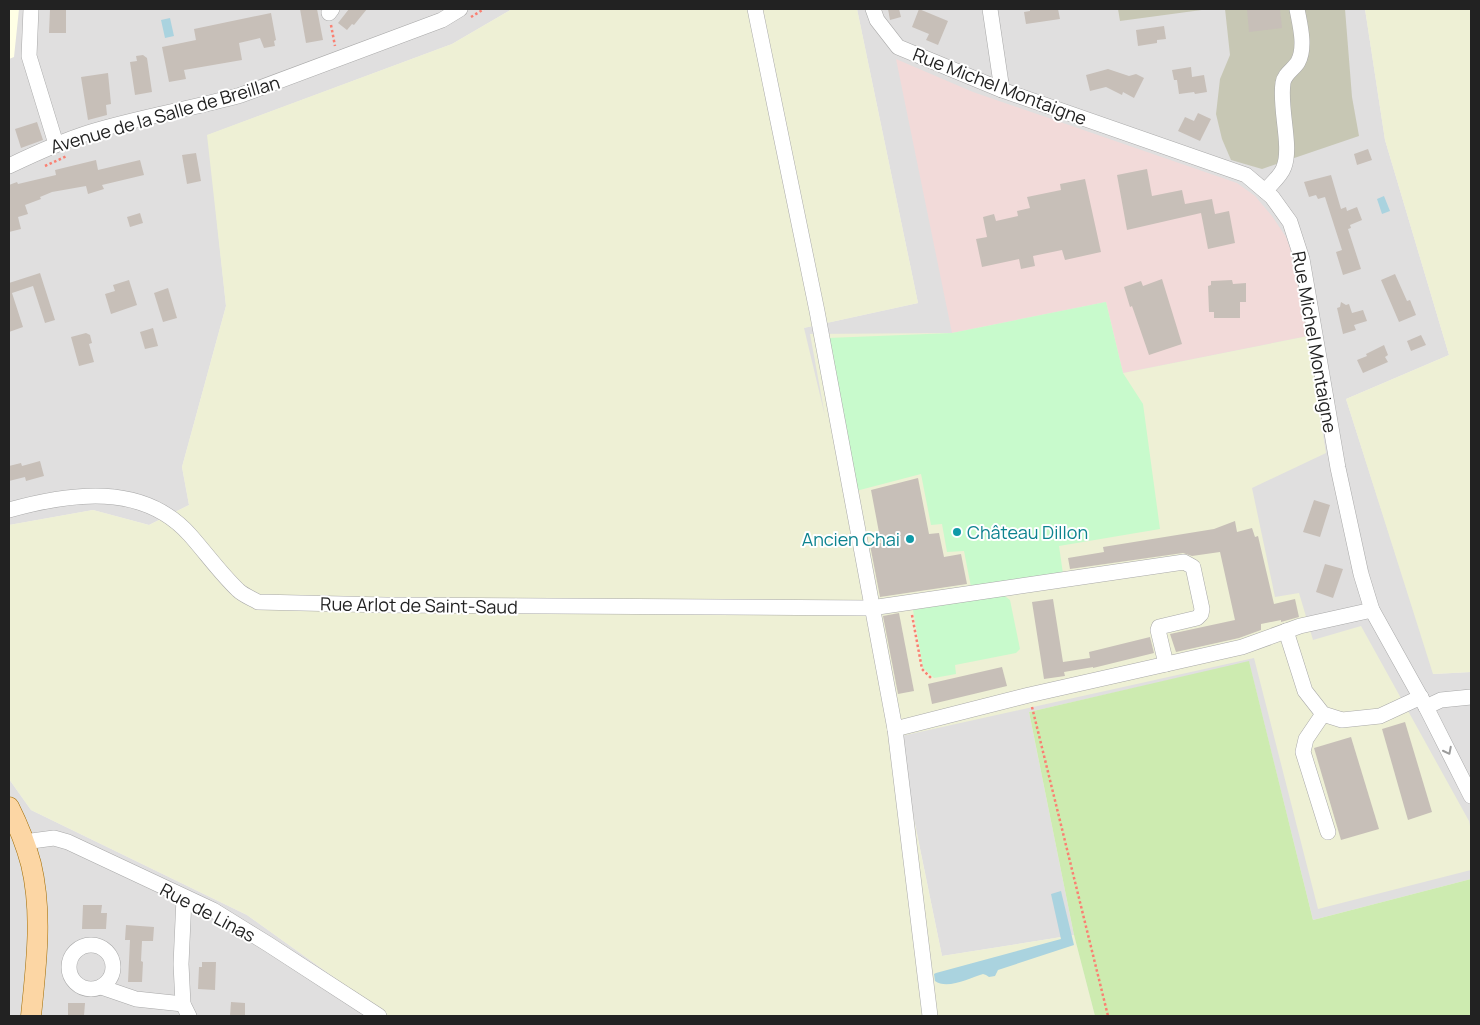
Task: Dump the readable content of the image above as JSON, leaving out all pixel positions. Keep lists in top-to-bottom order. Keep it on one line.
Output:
{"streets":{"street":["Rue Michel Montaigne","Avenue de la Salle de Breillan","Rue Arlot de Saint-Saud","Rue de Linas"]},"places":["Château Dillon","Ancien Chai"]}
